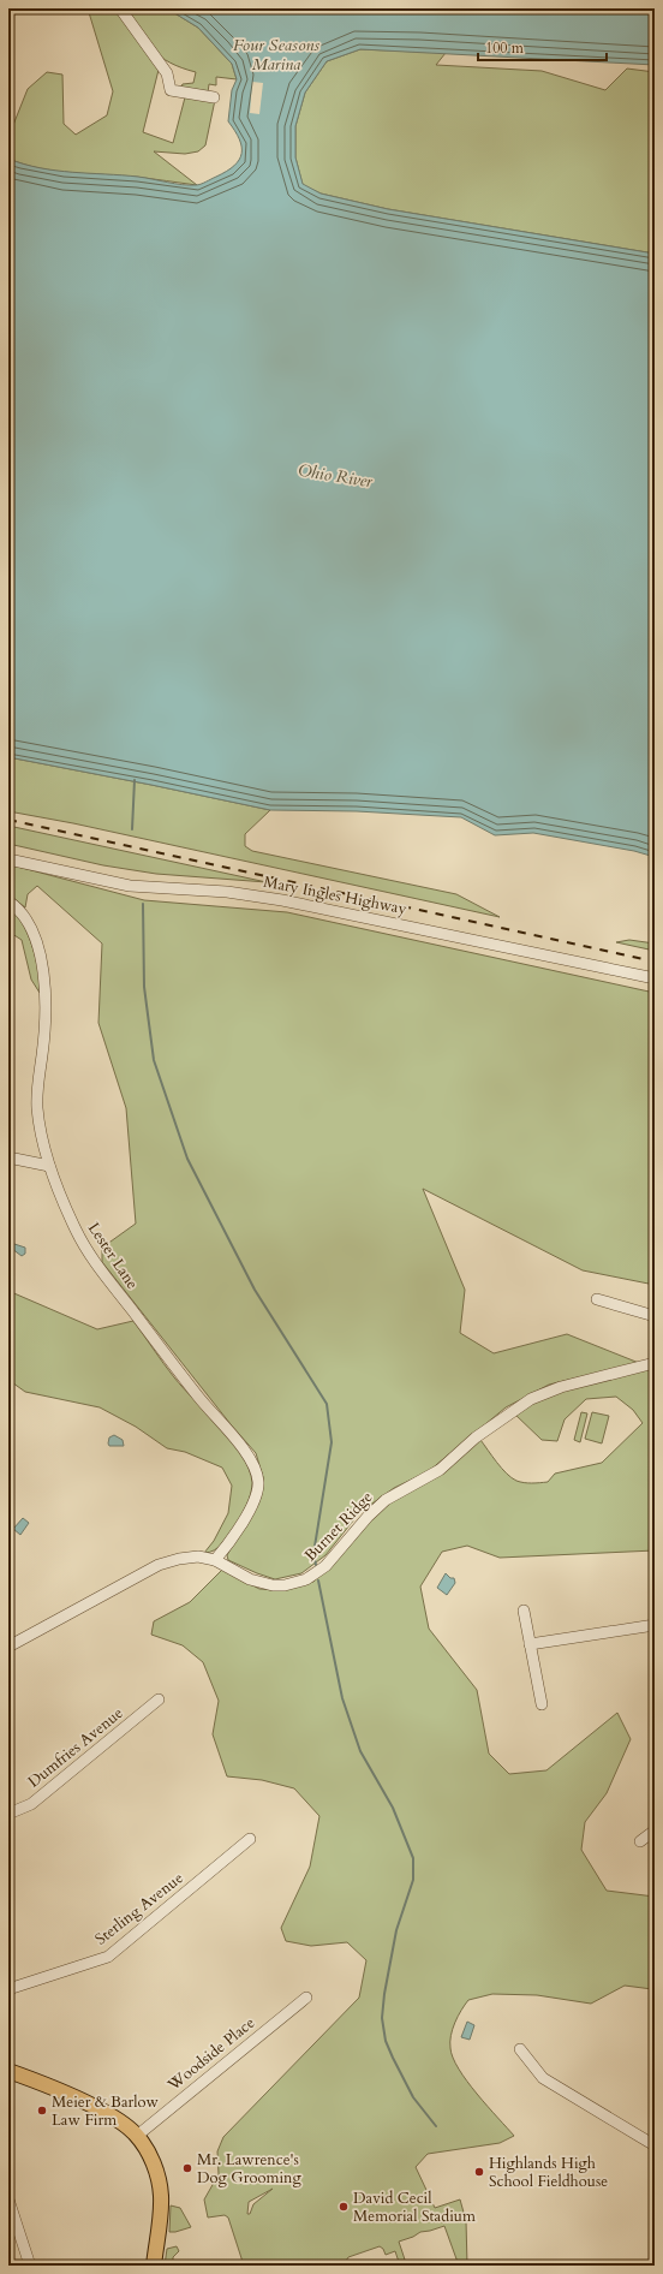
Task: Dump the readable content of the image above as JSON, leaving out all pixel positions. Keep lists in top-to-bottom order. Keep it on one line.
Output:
{"streets":{"street":["Mary Ingles Highway","Lester Lane","Burnet Ridge","Dumfries Avenue","Sterling Avenue","Woodside Place"]},"crossings":[["Lester Lane","Burnet Ridge"]],"water":["Four Seasons Marina","Ohio River"],"places":["Meier & Barlow Law Firm","Mr. Lawrence's Dog Grooming","Highlands High School Fieldhouse","David Cecil Memorial Stadium"],"scale_bar":"100 m"}
